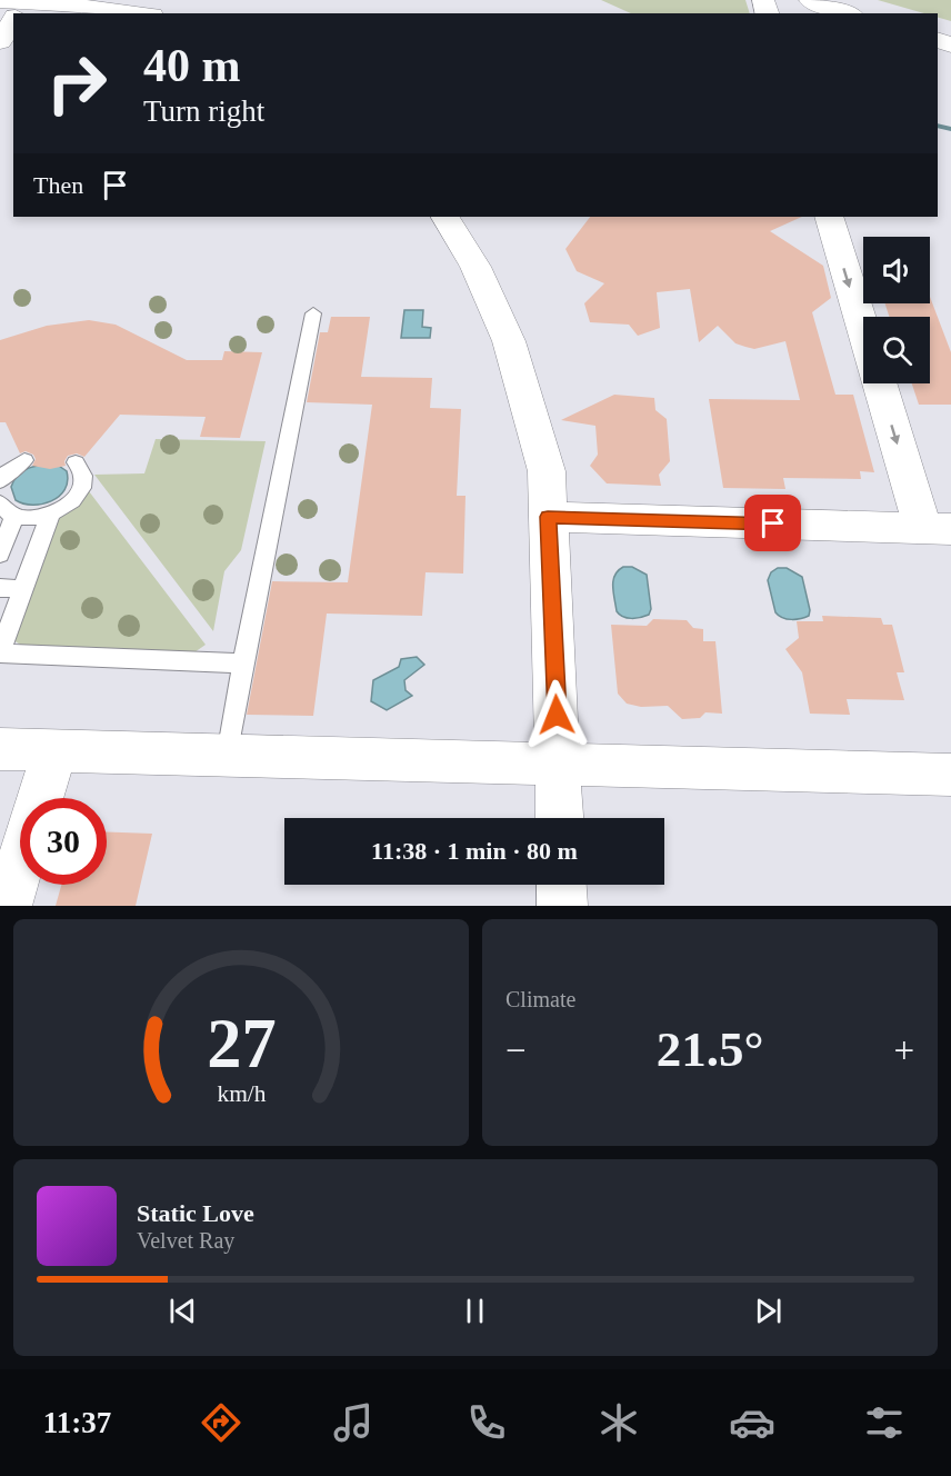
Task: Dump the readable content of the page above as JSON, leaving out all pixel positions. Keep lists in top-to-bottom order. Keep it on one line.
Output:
{"page":{"turn":["40 m","Turn right"],"then":"Then","limit":"30","trip":"11:38 · 1 min · 80 m","tile":"Climate","heat":["−","21.5°","+"],"song":["Static Love","Velvet Ray"],"tabs":"11:37","gauge":["27","km/h"]}}
